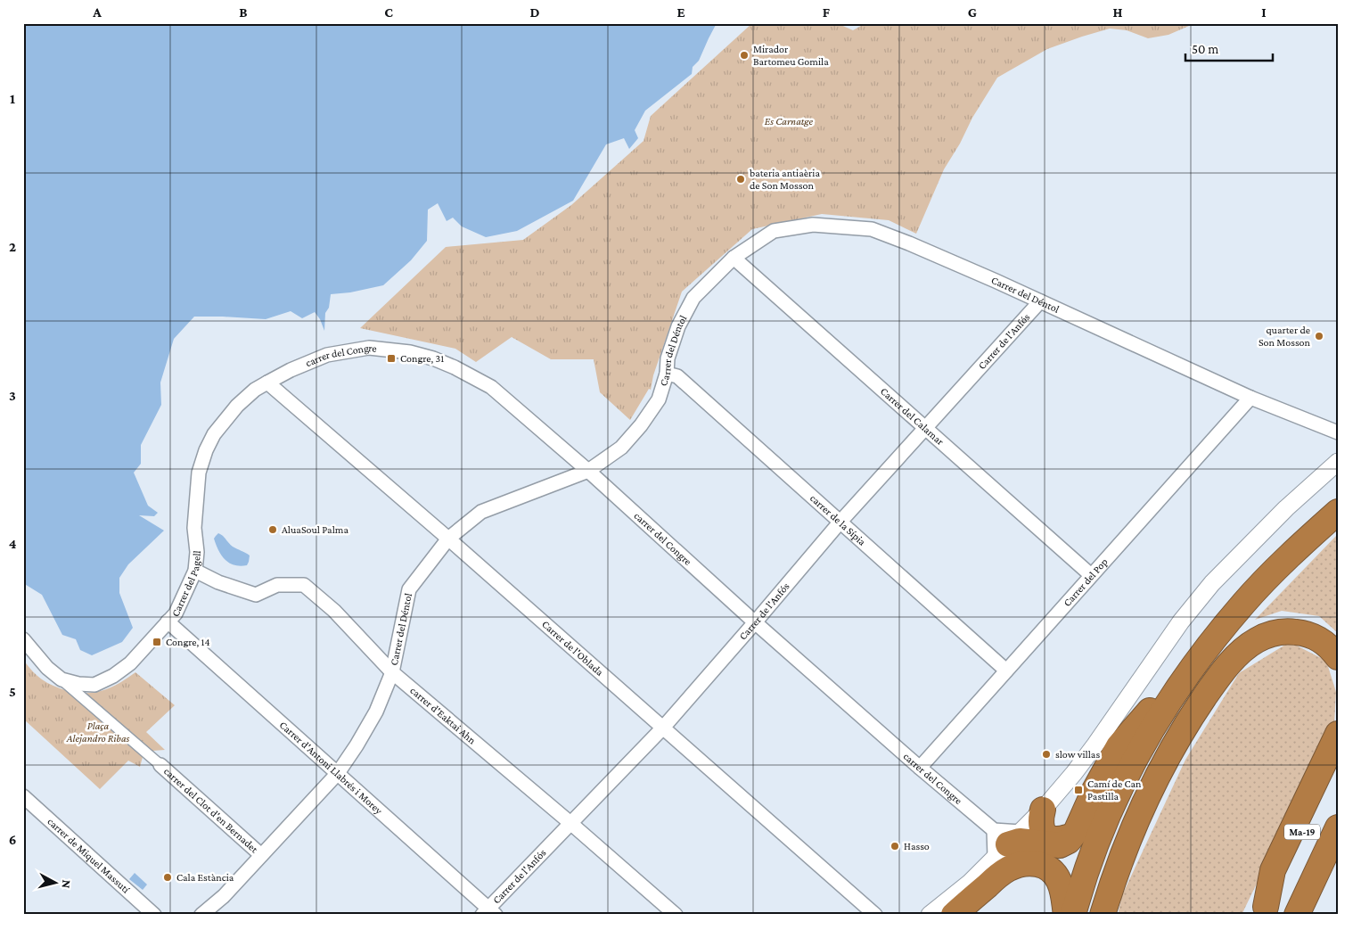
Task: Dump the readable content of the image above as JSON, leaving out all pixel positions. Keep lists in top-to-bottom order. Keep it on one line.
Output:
{"streets":{"highway":["Ma-19"],"street":["Carrer del Déntol","Carrer de l'Anfós","carrer del Congre","Carrer del Calamar","carrer de la Sípia","Carrer del Pagell","Carrer del Pop","Carrer de l'Oblada","carrer d'Eaktai Ahn","Carrer d'Antoni Llabrés i Morey","carrer del Clot d'en Bernadet","carrer de Miquel Massutí"]},"crossings":[["Carrer del Déntol","Carrer de l'Anfós"],["Carrer del Déntol","carrer del Congre"],["Carrer del Déntol","Carrer del Calamar"],["Carrer del Déntol","carrer de la Sípia"],["Carrer del Déntol","Carrer del Pop"],["Carrer del Déntol","Carrer de l'Oblada"],["Carrer del Déntol","carrer d'Eaktai Ahn"],["Carrer del Déntol","Carrer d'Antoni Llabrés i Morey"],["Carrer del Déntol","carrer del Clot d'en Bernadet"],["Carrer de l'Anfós","carrer del Congre"],["Carrer de l'Anfós","Carrer del Calamar"],["Carrer de l'Anfós","carrer de la Sípia"],["Carrer de l'Anfós","Carrer de l'Oblada"],["Carrer de l'Anfós","carrer d'Eaktai Ahn"],["Carrer de l'Anfós","Carrer d'Antoni Llabrés i Morey"],["carrer del Congre","Carrer del Pagell"],["carrer del Congre","Carrer del Pop"],["carrer del Congre","Carrer de l'Oblada"],["Carrer del Calamar","Carrer del Pop"],["carrer de la Sípia","Carrer del Pop"],["Carrer del Pagell","Carrer de l'Oblada"],["Carrer del Pagell","carrer d'Eaktai Ahn"],["Carrer del Pagell","Carrer d'Antoni Llabrés i Morey"]],"parks":["Es Carnatge","Plaça Alejandro Ribas"],"places":{"other":["Mirador Bartomeu Gomila","bateria antiaèria de Son Mosson","quarter de Son Mosson","AluaSoul Palma","slow villas","Hasso","Cala Estància"],"transit":["Congre, 31","Congre, 14","Camí de Can Pastilla"]},"scale_bar":"50 m","north":"right","grid":{"columns":["A","B","C","D","E","F","G","H","I"],"rows":["1","2","3","4","5","6"]}}
